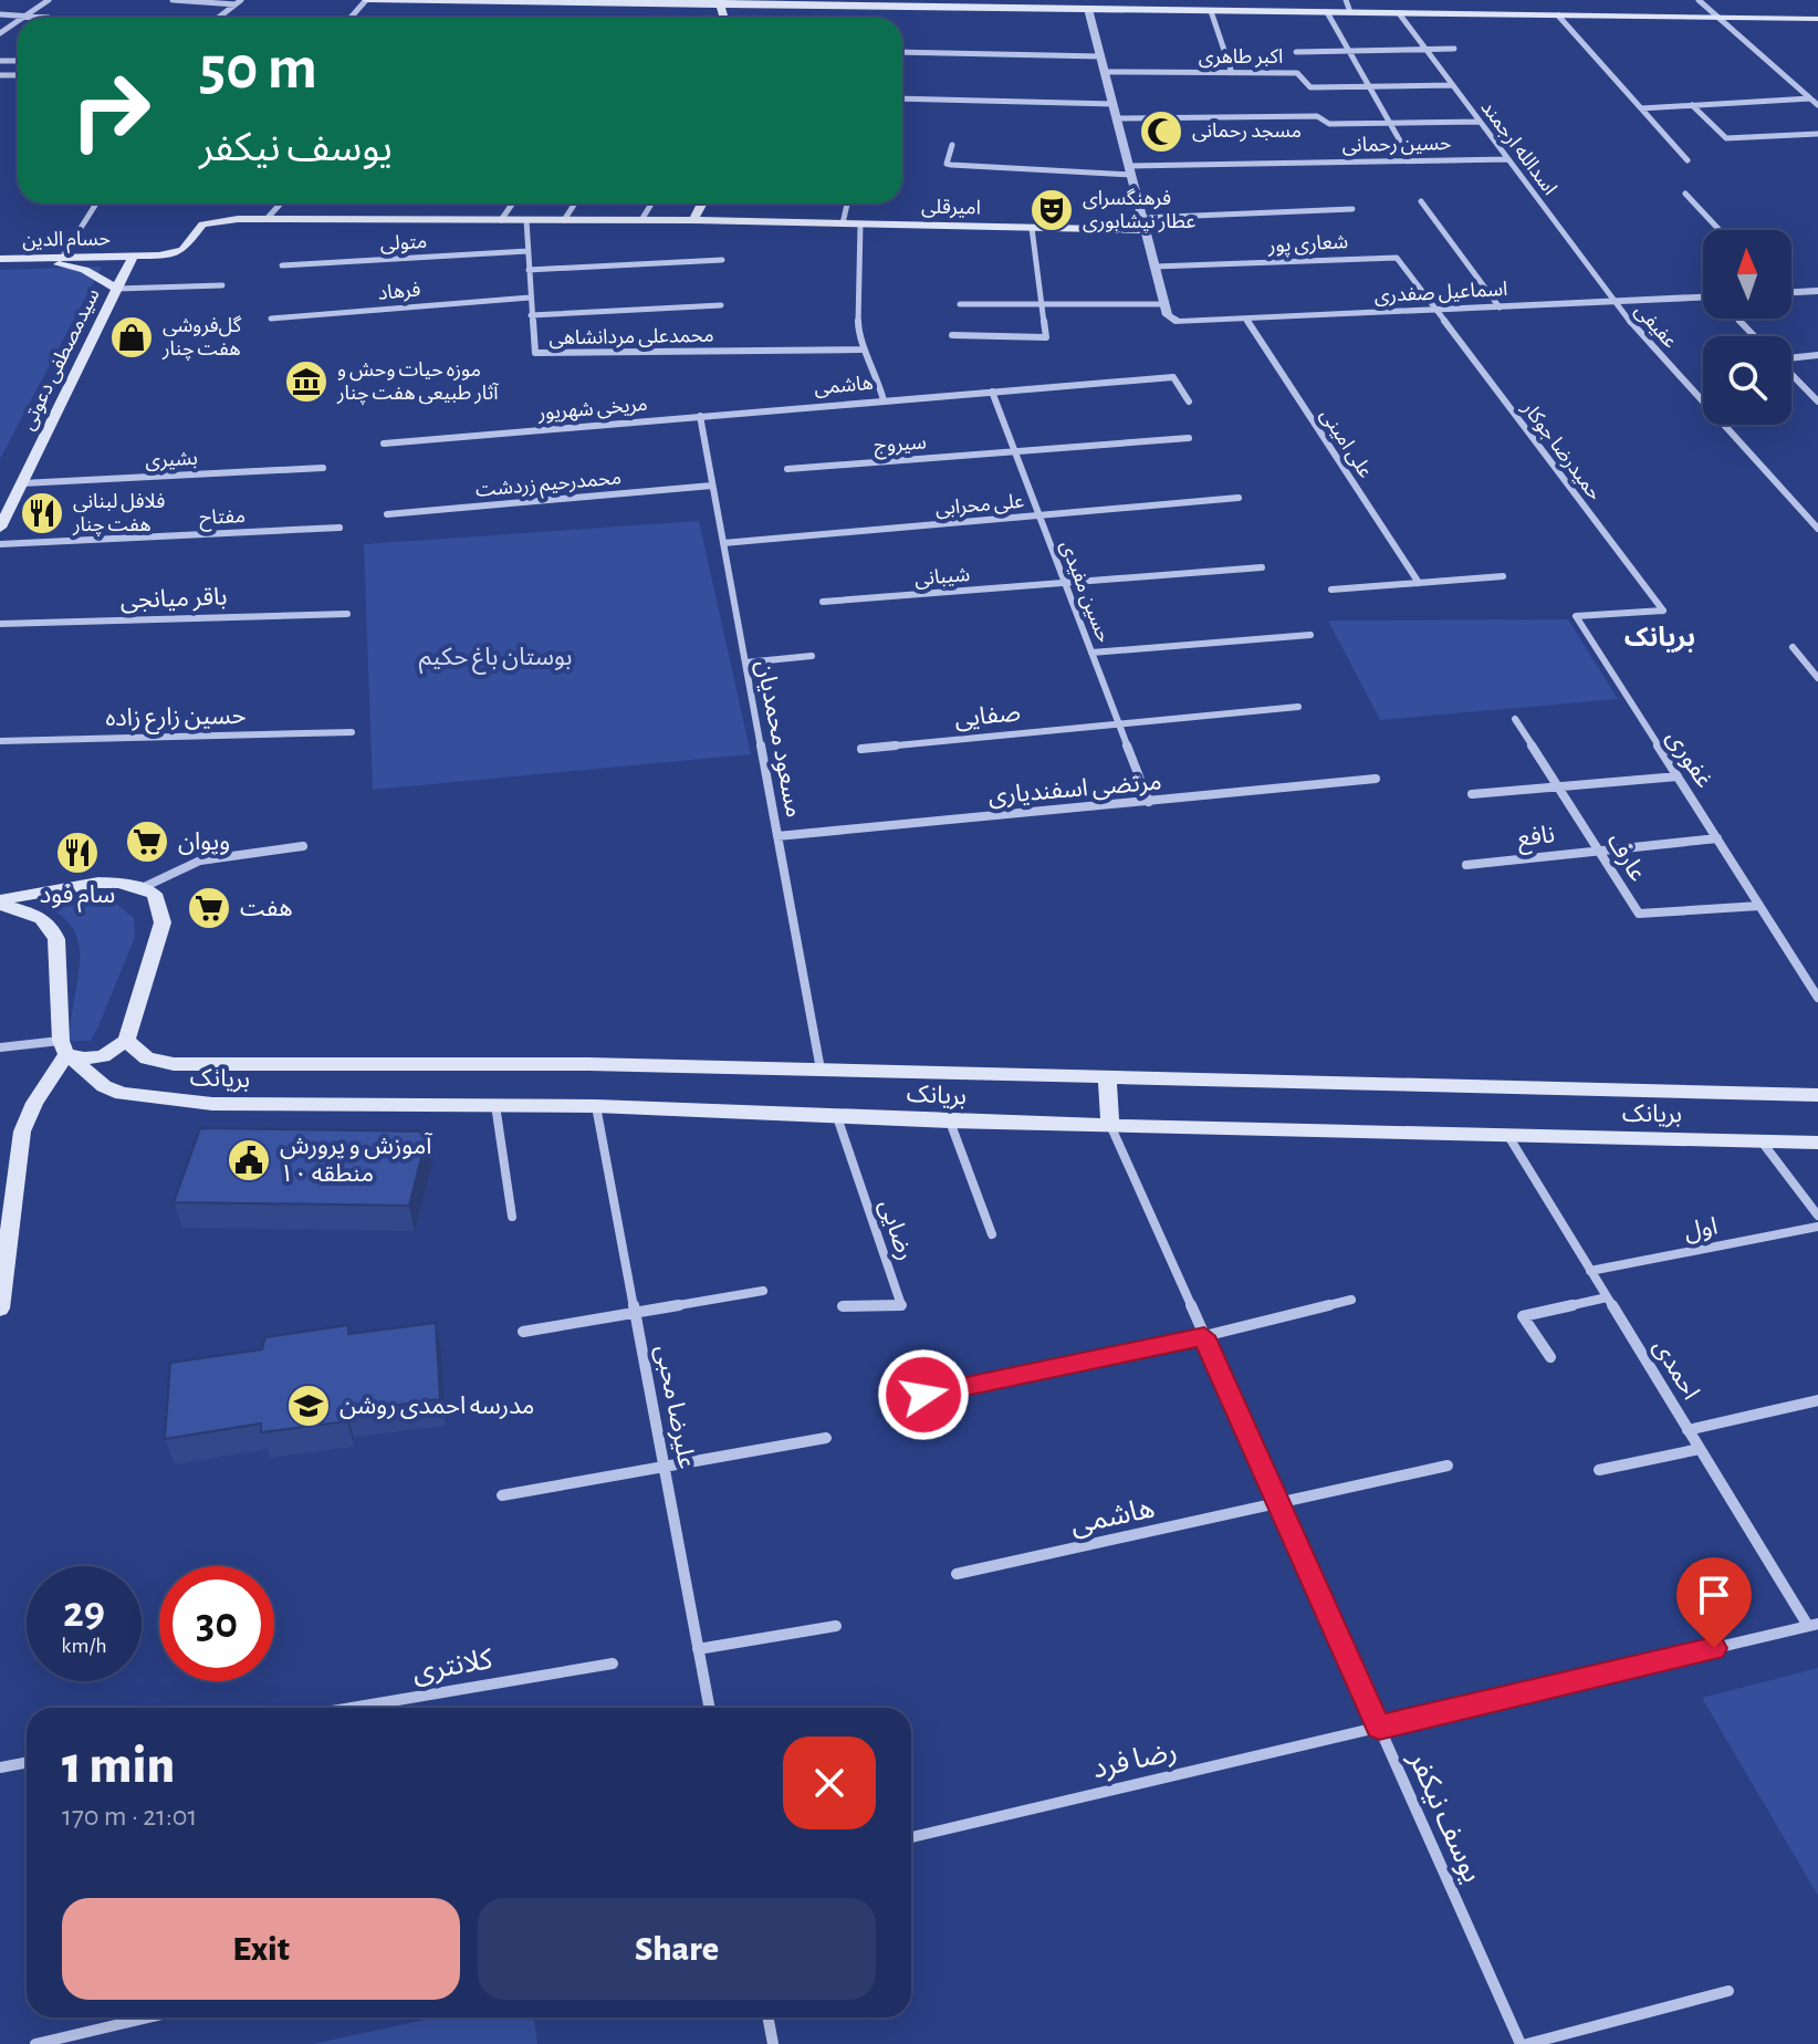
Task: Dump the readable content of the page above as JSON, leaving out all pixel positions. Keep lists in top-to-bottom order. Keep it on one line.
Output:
{"streets":{"main road":["امیرقلی","حسام الدین","سیدمصطفی دعوتی","بریانک"],"street":["اکبر طاهری","حسین رحمانی","اسدالله ارجمند","متولی","شعاری پور","فرهاد","اسماعیل صفدری","عفیفی","محمدعلی مردانشاهی","هاشمی","مریخی شهریور","علی امینی","سیروج","حمیدرضا جوکار","بشیری","محمدرحیم زردشت","علی محرابی","مفتاح","شیبانی","حسین مفیدی","باقر میانجی","صفایی","حسین زارع زاده","مسعود محمدیان","غفوری","مرتضی اسفندیاری","نافع","عارف","اول","رضایی","احمدی","علیرضا محبی","کلانتری","رضا فرد","یوسف نیکفر"]},"crossings":[["اکبر طاهری","اسدالله ارجمند"],["حسین رحمانی","اسدالله ارجمند"],["اسدالله ارجمند","اسماعیل صفدری"],["اسدالله ارجمند","عفیفی"],["امیرقلی","حسام الدین"],["امیرقلی","محمدعلی مردانشاهی"],["امیرقلی","سیدمصطفی دعوتی"],["حسام الدین","سیدمصطفی دعوتی"],["متولی","محمدعلی مردانشاهی"],["شعاری پور","اسماعیل صفدری"],["شعاری پور","حمیدرضا جوکار"],["فرهاد","محمدعلی مردانشاهی"],["اسماعیل صفدری","عفیفی"],["اسماعیل صفدری","علی امینی"],["اسماعیل صفدری","حمیدرضا جوکار"],["سیدمصطفی دعوتی","بشیری"],["هاشمی","مریخی شهریور"],["هاشمی","حسین مفیدی"],["هاشمی","مسعود محمدیان"],["هاشمی","یوسف نیکفر"],["مریخی شهریور","مسعود محمدیان"],["سیروج","حسین مفیدی"],["حمیدرضا جوکار","غفوری"],["محمدرحیم زردشت","مسعود محمدیان"],["علی محرابی","حسین مفیدی"],["علی محرابی","مسعود محمدیان"],["شیبانی","حسین مفیدی"],["حسین مفیدی","صفایی"],["حسین مفیدی","مرتضی اسفندیاری"],["مسعود محمدیان","مرتضی اسفندیاری"],["مسعود محمدیان","بریانک"],["غفوری","نافع"],["غفوری","عارف"],["نافع","عارف"],["بریانک","رضایی"],["بریانک","احمدی"],["بریانک","علیرضا محبی"],["بریانک","یوسف نیکفر"],["اول","احمدی"],["احمدی","رضا فرد"],["رضا فرد","یوسف نیکفر"]],"districts":["بریانک"],"parks":["بوستان باغ حکیم"],"places":{"mosque":["مسجد رحمانی"],"theatre":["فرهنگسرای عطار نیشابوری"],"shop":["گل‌فروشی هفت چنار"],"museum":["موزه حیات وحش و آثار طبیعی هفت چنار"],"restaurant":["فلافل لبنانی هفت چنار","سام فود"],"supermarket":["ویوان","هفت"],"public building":["آموزش و پرورش منطقه ۱۰"],"school or university":["مدرسه احمدی روشن"]},"north":"top","page":{"turn":["50 m","یوسف نیکفر"],"speed":"29 km/h","limit":"30","heading":["1 min","170 m · 21:01"],"buttons":["Exit","Share"]}}
